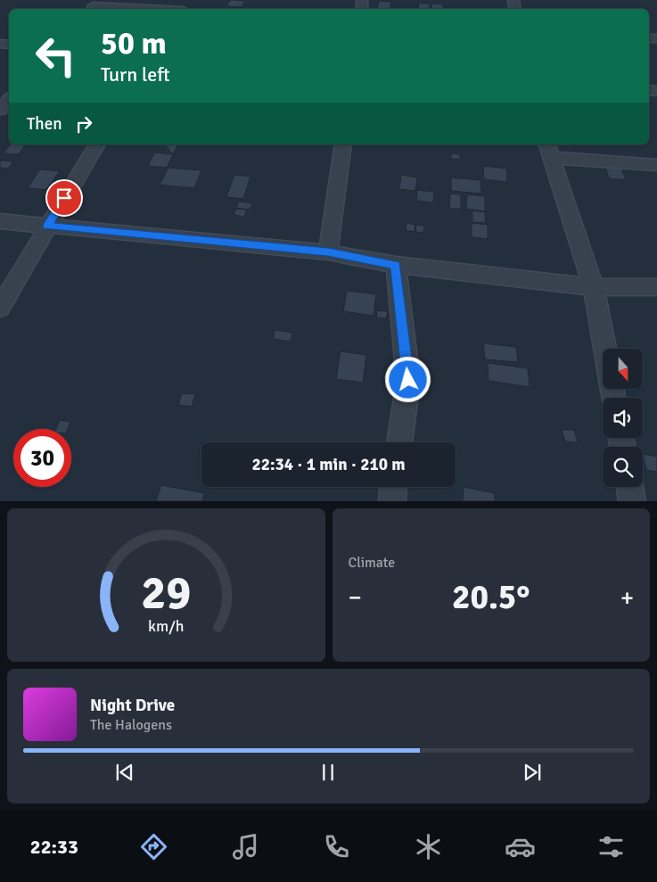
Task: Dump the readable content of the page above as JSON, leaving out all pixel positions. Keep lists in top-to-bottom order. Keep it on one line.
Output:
{"north":"bottom","page":{"turn":["50 m","Turn left"],"then":"Then","limit":"30","trip":"22:34 · 1 min · 210 m","tile":"Climate","heat":["−","20.5°","+"],"song":["Night Drive","The Halogens"],"tabs":"22:33","gauge":["29","km/h"]}}
